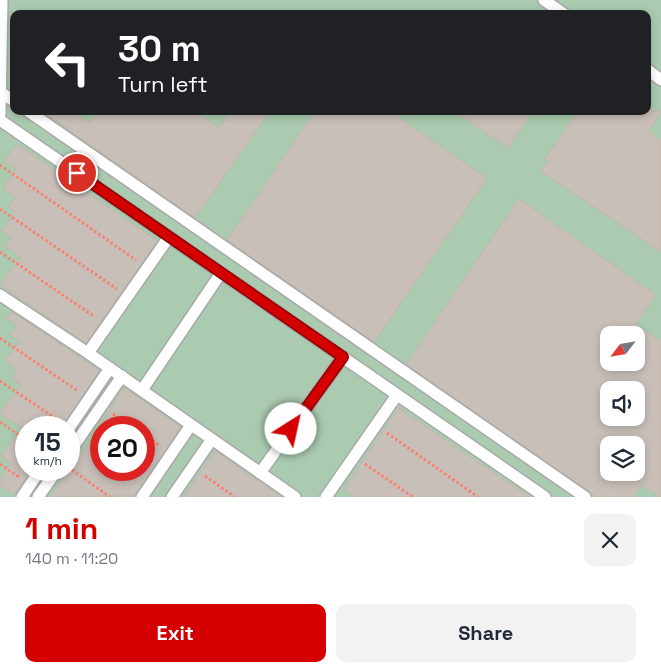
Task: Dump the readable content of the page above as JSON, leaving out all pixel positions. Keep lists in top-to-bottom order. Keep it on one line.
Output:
{"north":"bottom left","page":{"turn":["30 m","Turn left"],"speed":"15 km/h","limit":"20","heading":["1 min","140 m · 11:20"],"buttons":["Exit","Share"]}}
